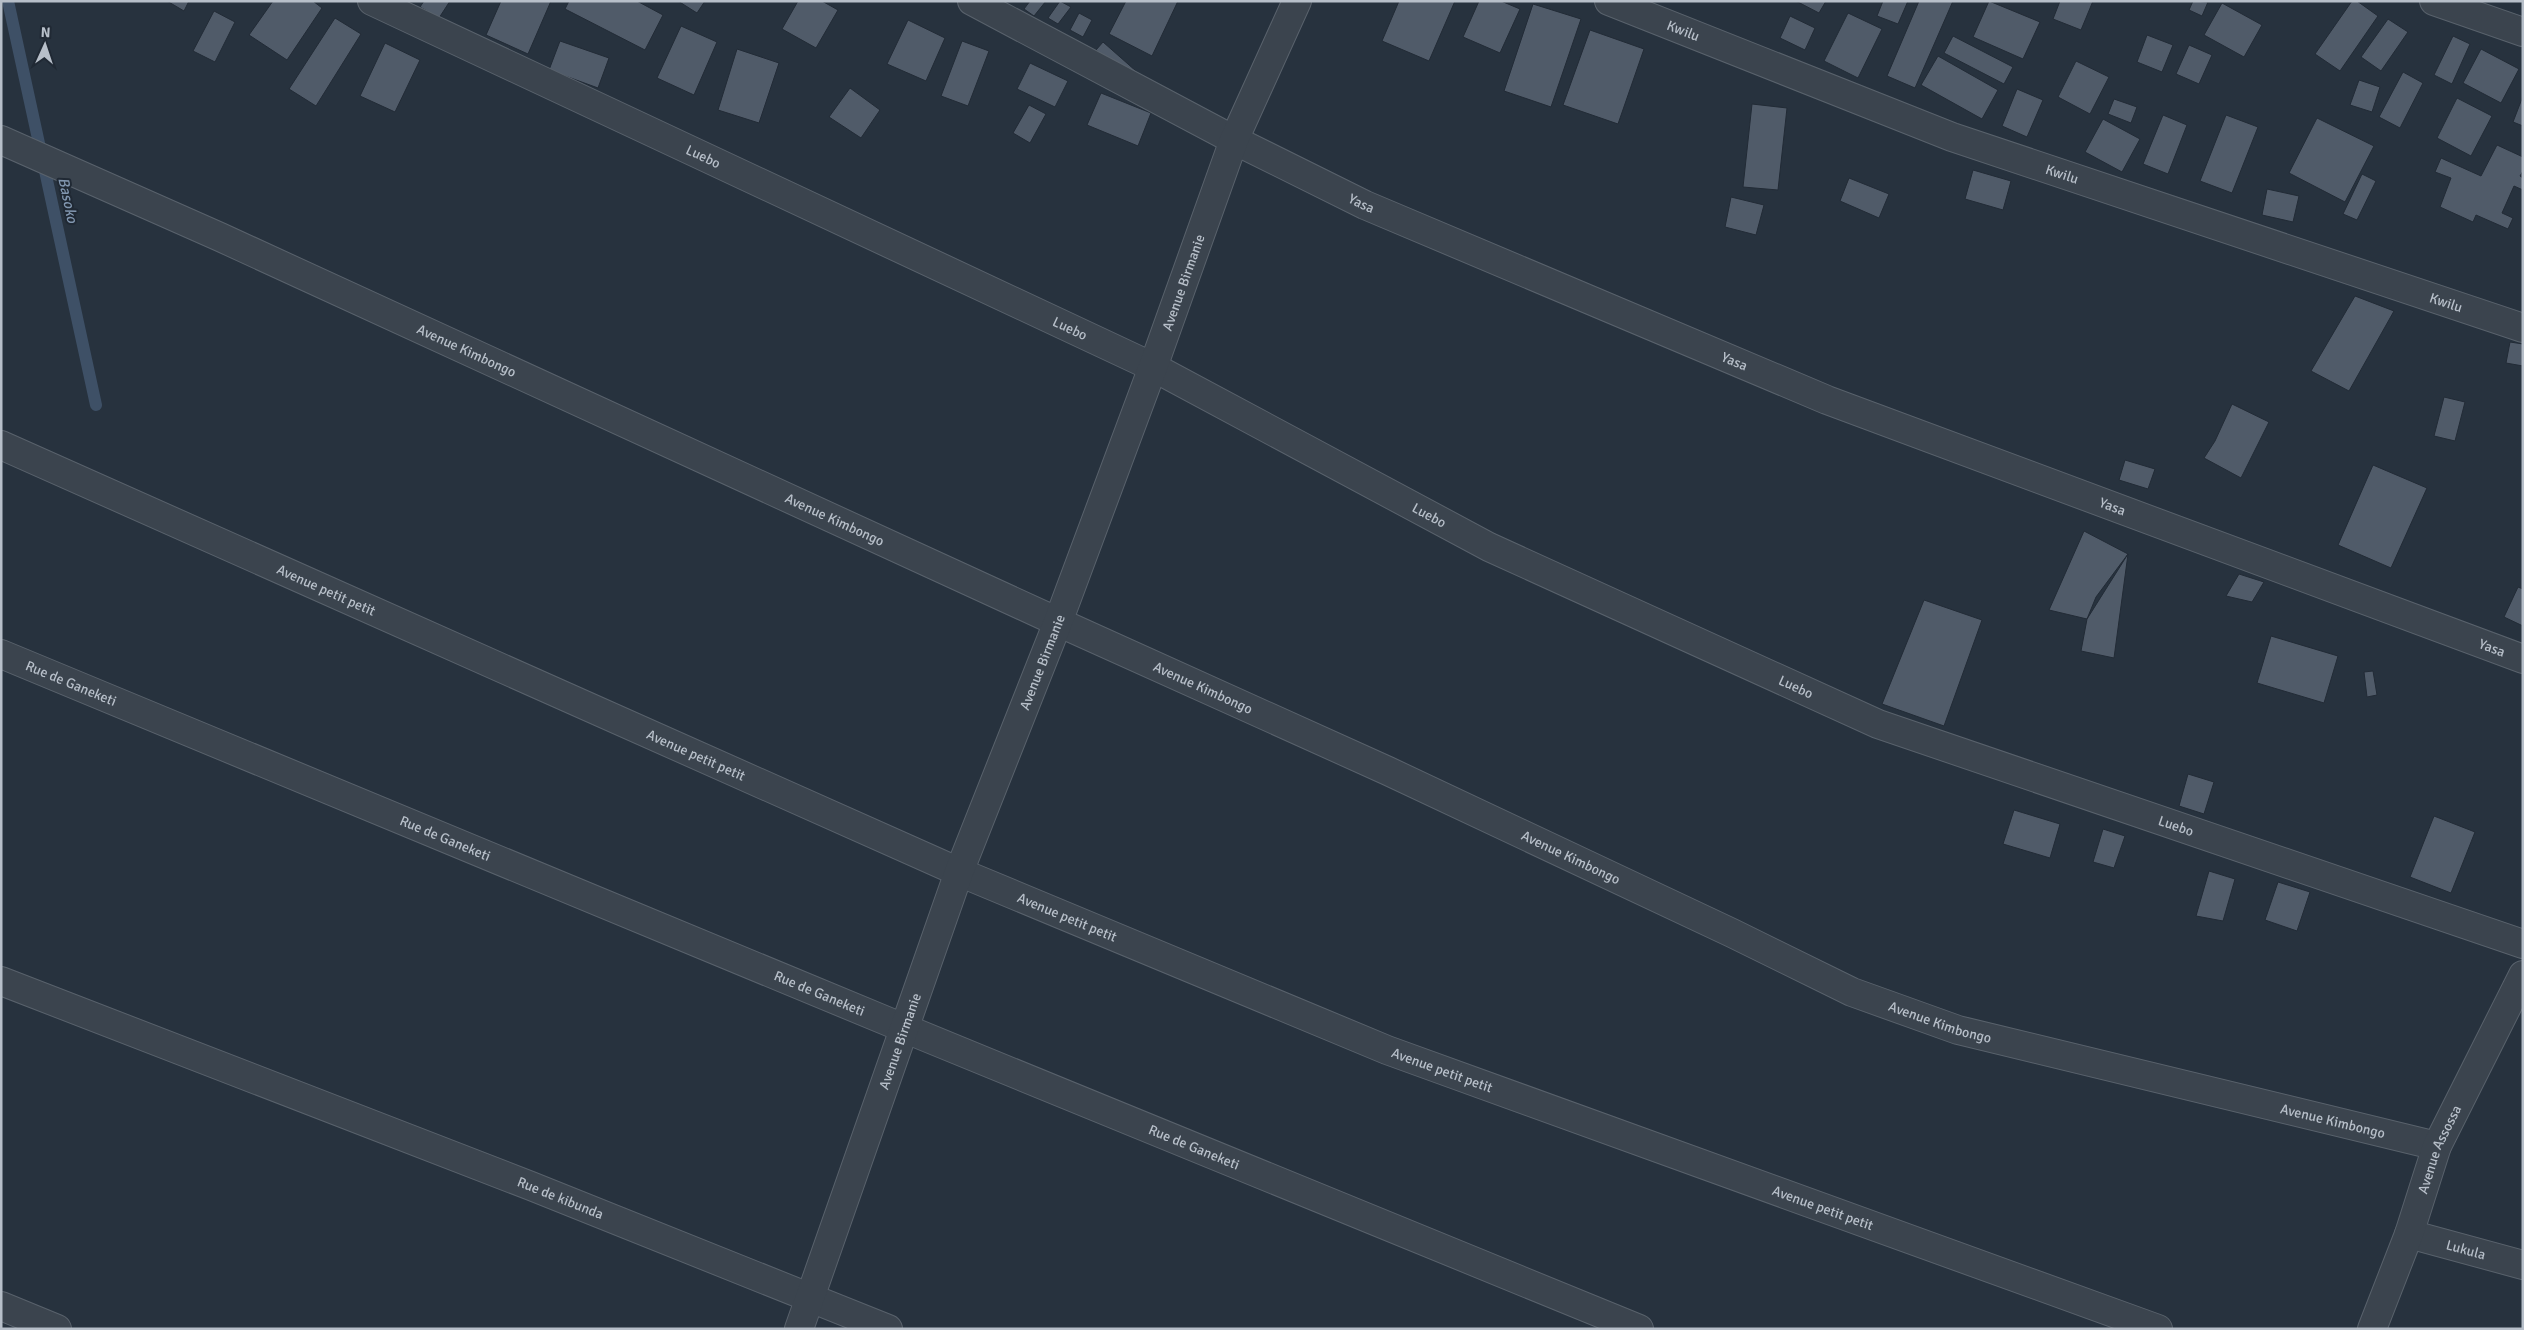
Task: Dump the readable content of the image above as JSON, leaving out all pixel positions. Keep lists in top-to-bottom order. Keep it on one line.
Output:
{"streets":{"street":["Kwilu","Luebo","Yasa","Avenue Birmanie","Avenue Kimbongo","Avenue petit petit","Rue de Ganeketi","Avenue Assossa","Rue de kibunda","Lukula"]},"crossings":[["Luebo","Avenue Birmanie"],["Yasa","Avenue Birmanie"],["Avenue Birmanie","Avenue Kimbongo"],["Avenue Birmanie","Avenue petit petit"],["Avenue Birmanie","Rue de Ganeketi"],["Avenue Birmanie","Rue de kibunda"],["Avenue Kimbongo","Avenue Assossa"],["Avenue Assossa","Lukula"]],"water":["Basoko"],"north":"top"}
